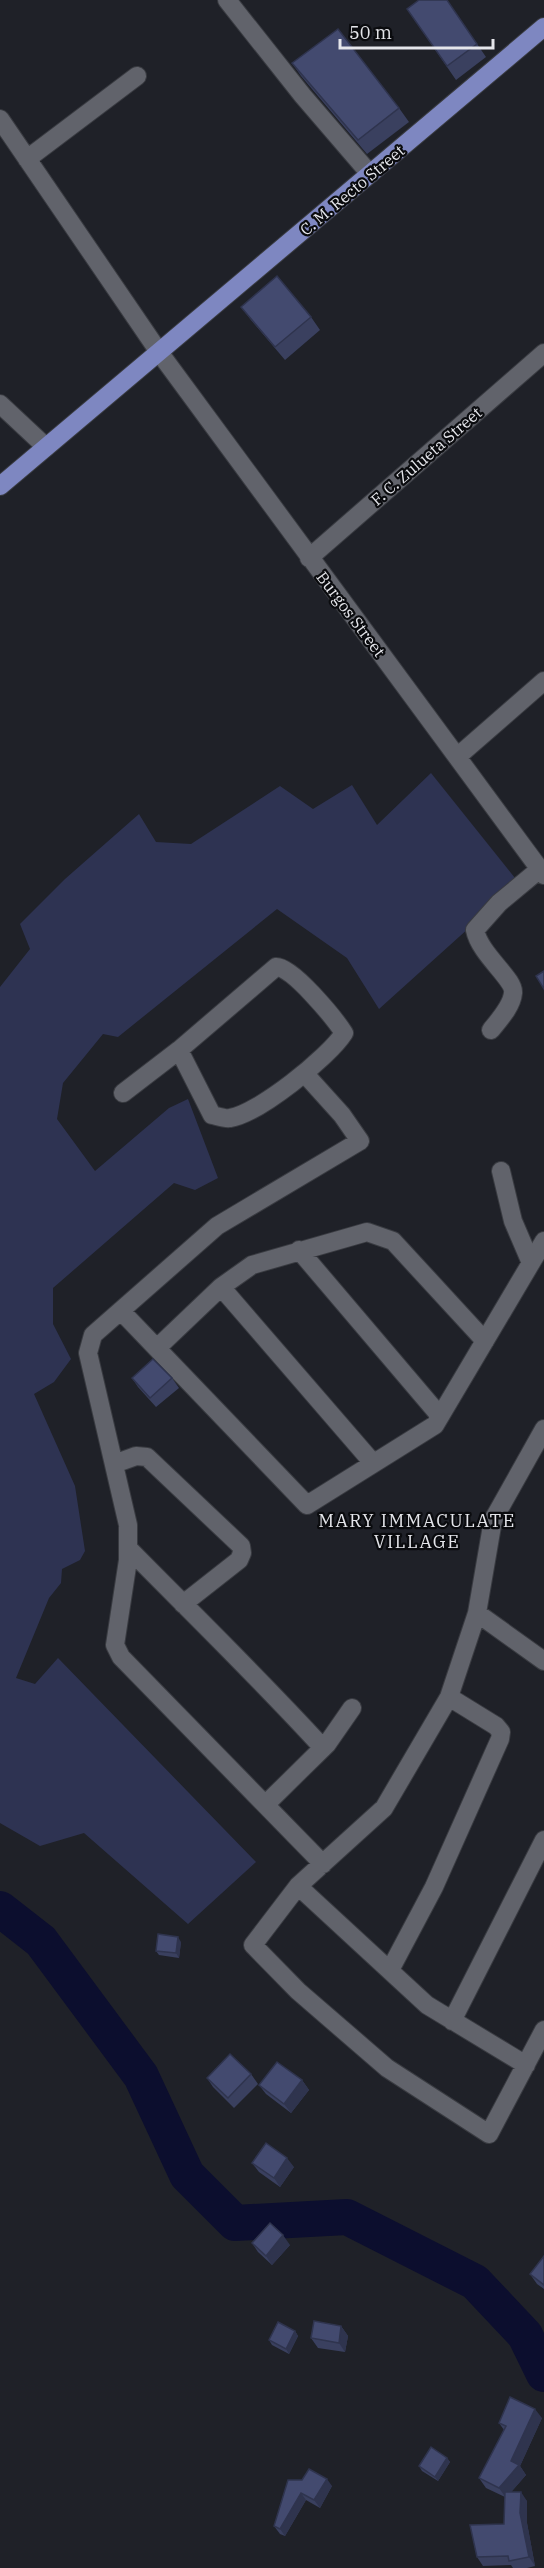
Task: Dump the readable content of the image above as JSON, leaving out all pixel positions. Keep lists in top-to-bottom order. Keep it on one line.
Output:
{"streets":{"main road":["C. M. Recto Street"],"street":["F. C. Zulueta Street","Burgos Street"]},"crossings":[["C. M. Recto Street","Burgos Street"],["F. C. Zulueta Street","Burgos Street"]],"districts":["MARY IMMACULATE VILLAGE"],"scale_bar":"50 m"}
